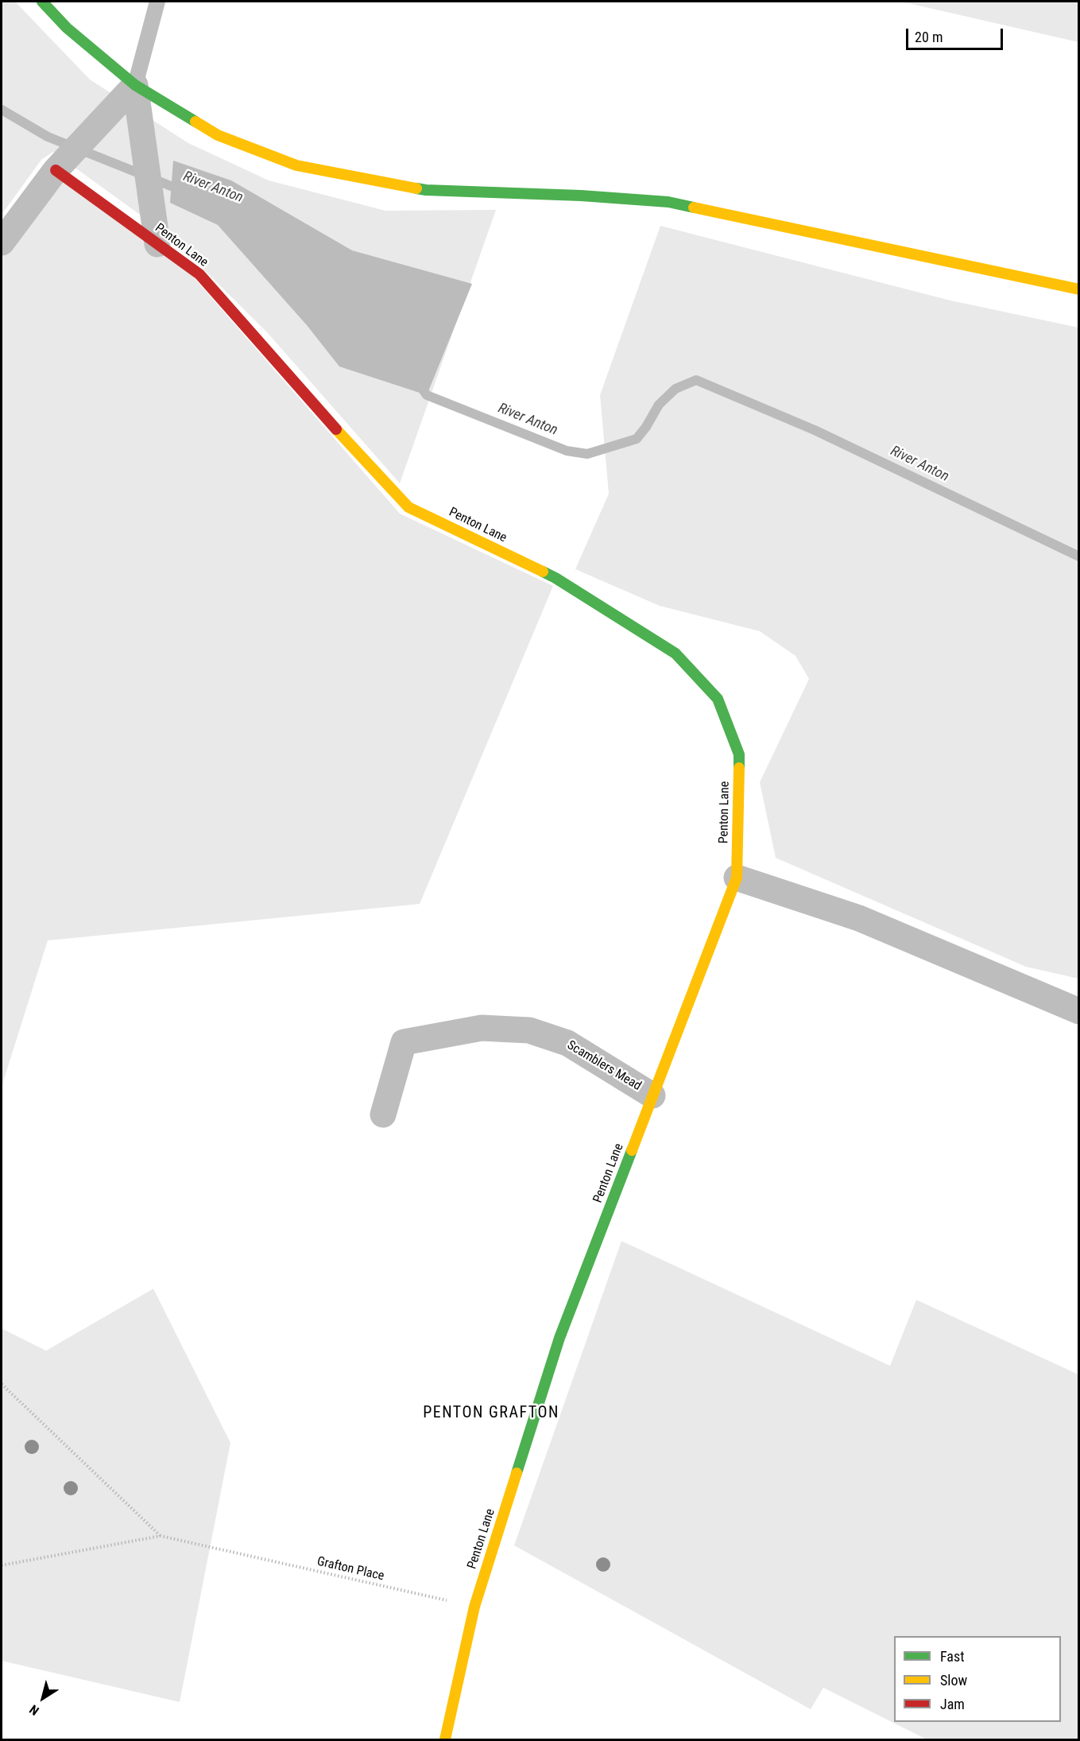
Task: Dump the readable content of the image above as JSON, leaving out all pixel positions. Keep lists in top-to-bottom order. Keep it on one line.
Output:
{"streets":{"street":["Penton Lane","Scamblers Mead"],"path":["Grafton Place"]},"crossings":[["Penton Lane","Scamblers Mead"],["Penton Lane","Grafton Place"]],"districts":["PENTON GRAFTON"],"water":["River Anton"],"legend":["Fast","Slow","Jam"],"scale_bar":"20 m","north":"bottom left"}
